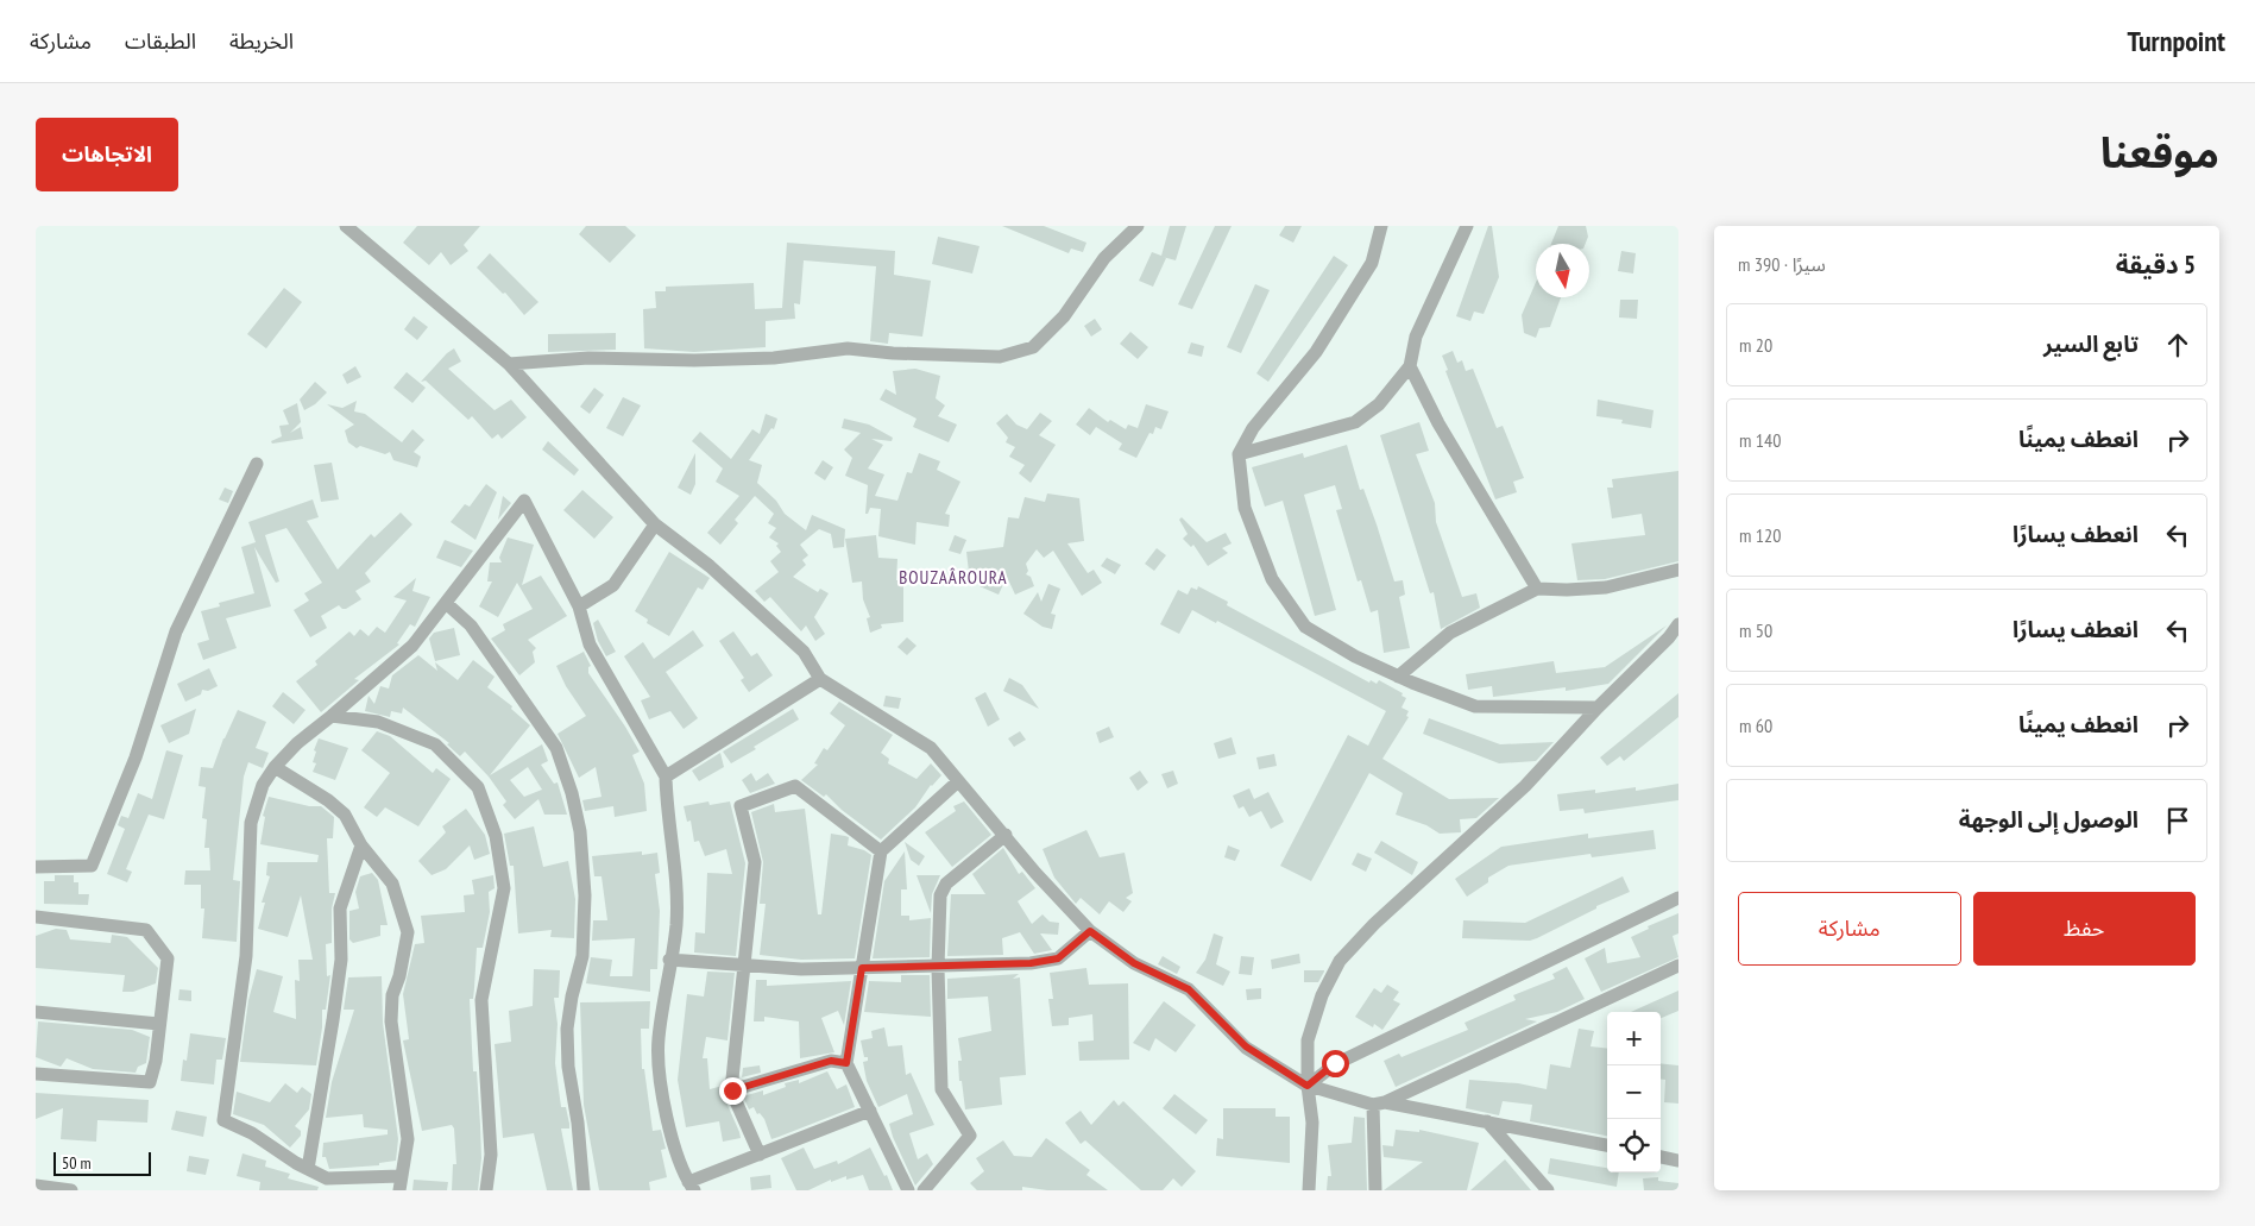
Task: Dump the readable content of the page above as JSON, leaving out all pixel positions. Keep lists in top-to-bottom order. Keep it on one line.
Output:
{"districts":["BOUZAÂROURA"],"scale_bar":"50 m","north":"bottom","page":{"header":"Turnpoint","nav":["الخريطة","الطبقات","مشاركة"],"title":"موقعنا","buttons":["الاتجاهات",["حفظ","مشاركة"]],"heading":["5 دقيقة","سيرًا · 390 m"],"list":[["تابع السير","20 m"],["انعطف يمينًا","140 m"],["انعطف يسارًا","120 m"],["انعطف يسارًا","50 m"],["انعطف يمينًا","60 m"],"الوصول إلى الوجهة"],"map_buttons":["+","−"],"scale":"50 m"}}
